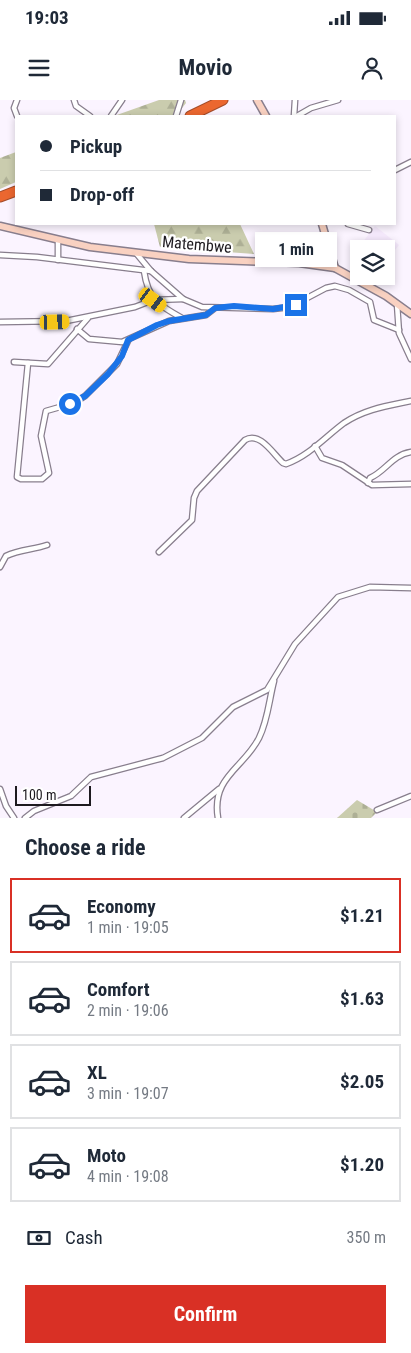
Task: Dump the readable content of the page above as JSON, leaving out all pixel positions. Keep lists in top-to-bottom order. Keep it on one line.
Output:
{"streets":{"main road":["Matembwe"]},"scale_bar":"100 m","page":{"status":"19:03","header":"Movio","banner":["Pickup","Drop-off"],"bubble":"1 min","scale":"100 m","heading":"Choose a ride","list":[{"name":"Economy","note":"1 min · 19:05","value":"$1.21"},{"name":"Comfort","note":"2 min · 19:06","value":"$1.63"},{"name":"XL","note":"3 min · 19:07","value":"$2.05"},{"name":"Moto","note":"4 min · 19:08","value":"$1.20"}],"pay":["Cash","350 m"],"buttons":"Confirm"}}
